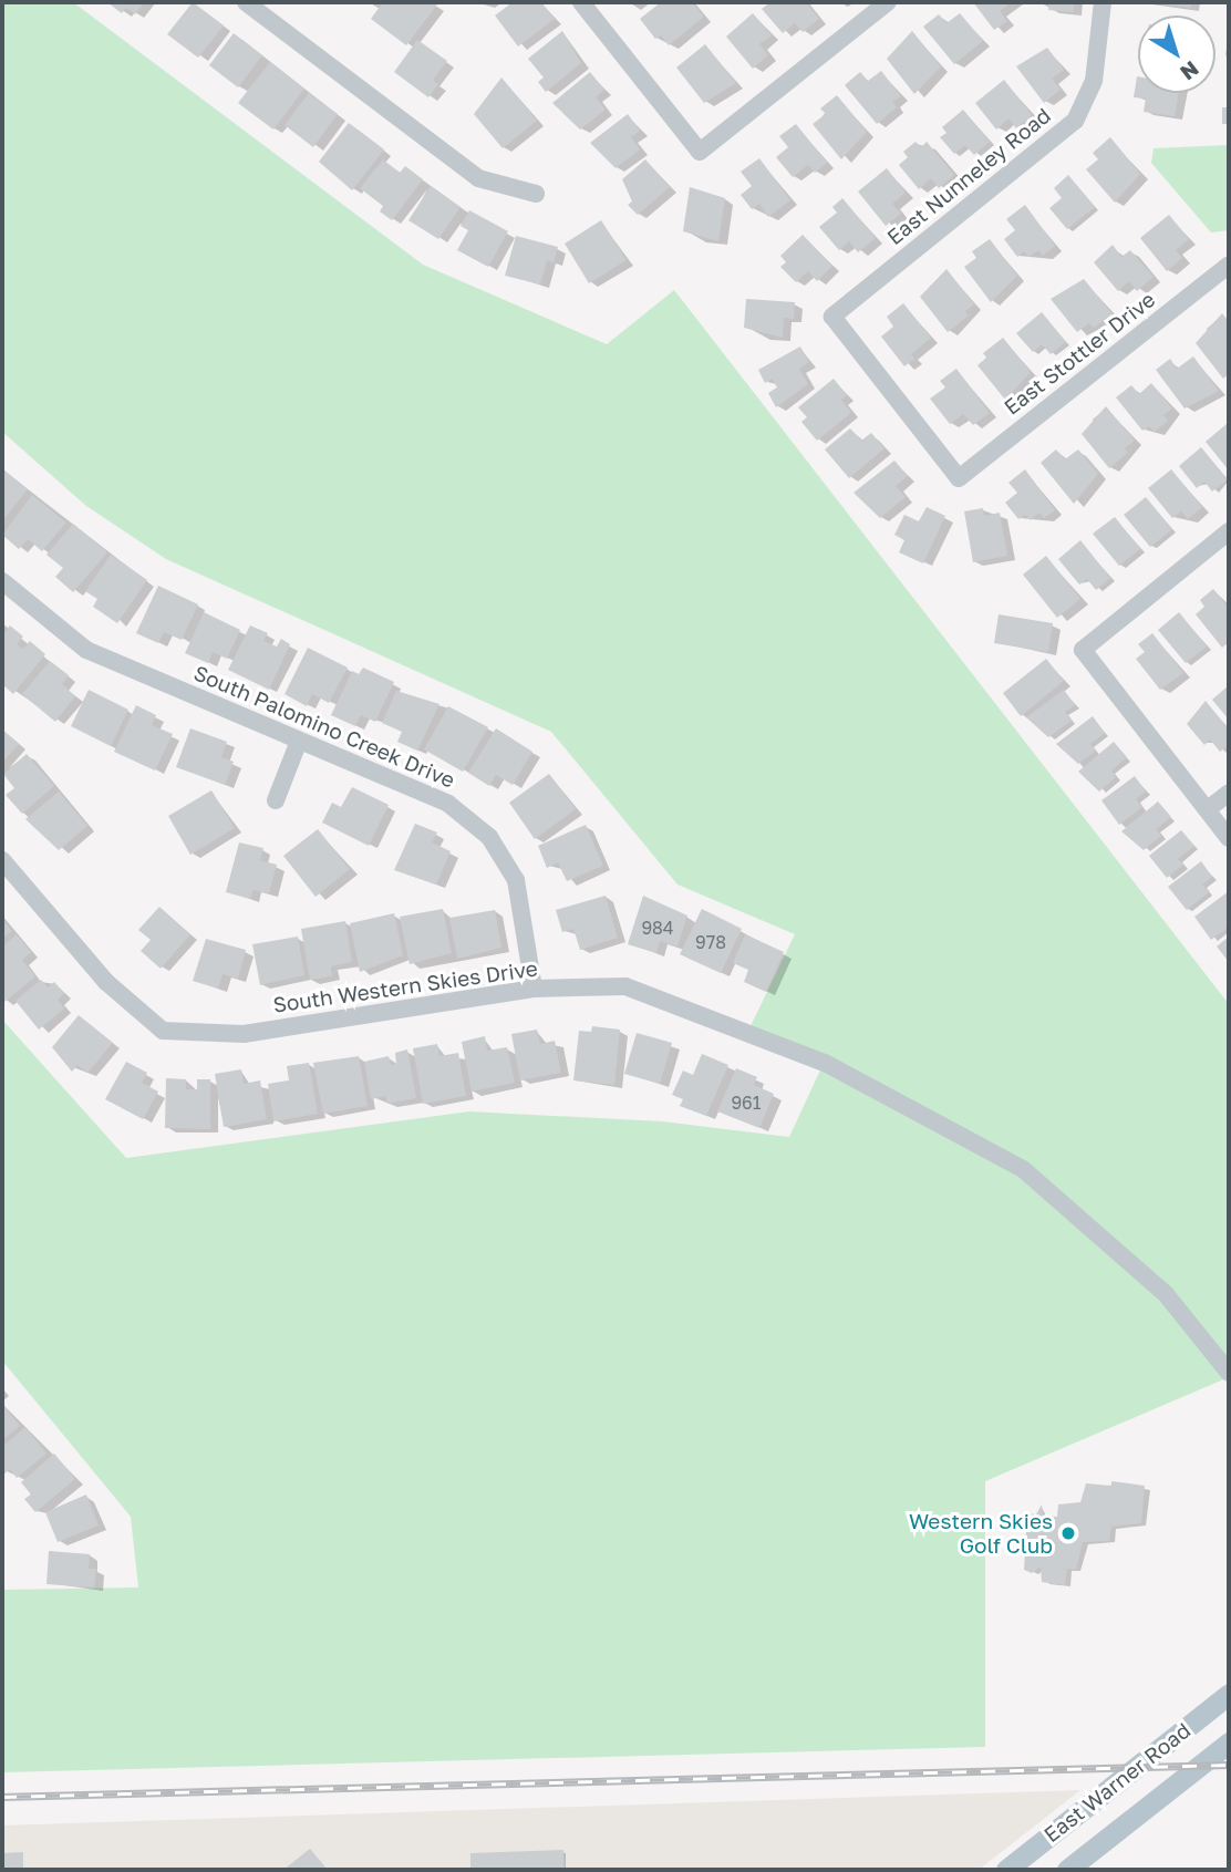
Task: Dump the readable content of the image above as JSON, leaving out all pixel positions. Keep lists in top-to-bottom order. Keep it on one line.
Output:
{"streets":{"main road":["East Warner Road"],"street":["East Nunneley Road","East Stottler Drive","South Palomino Creek Drive","South Western Skies Drive"]},"crossings":[["East Nunneley Road","East Stottler Drive"],["South Palomino Creek Drive","South Western Skies Drive"]],"places":["Western Skies Golf Club"],"house_numbers":["984","978","961"],"north":"bottom right"}
